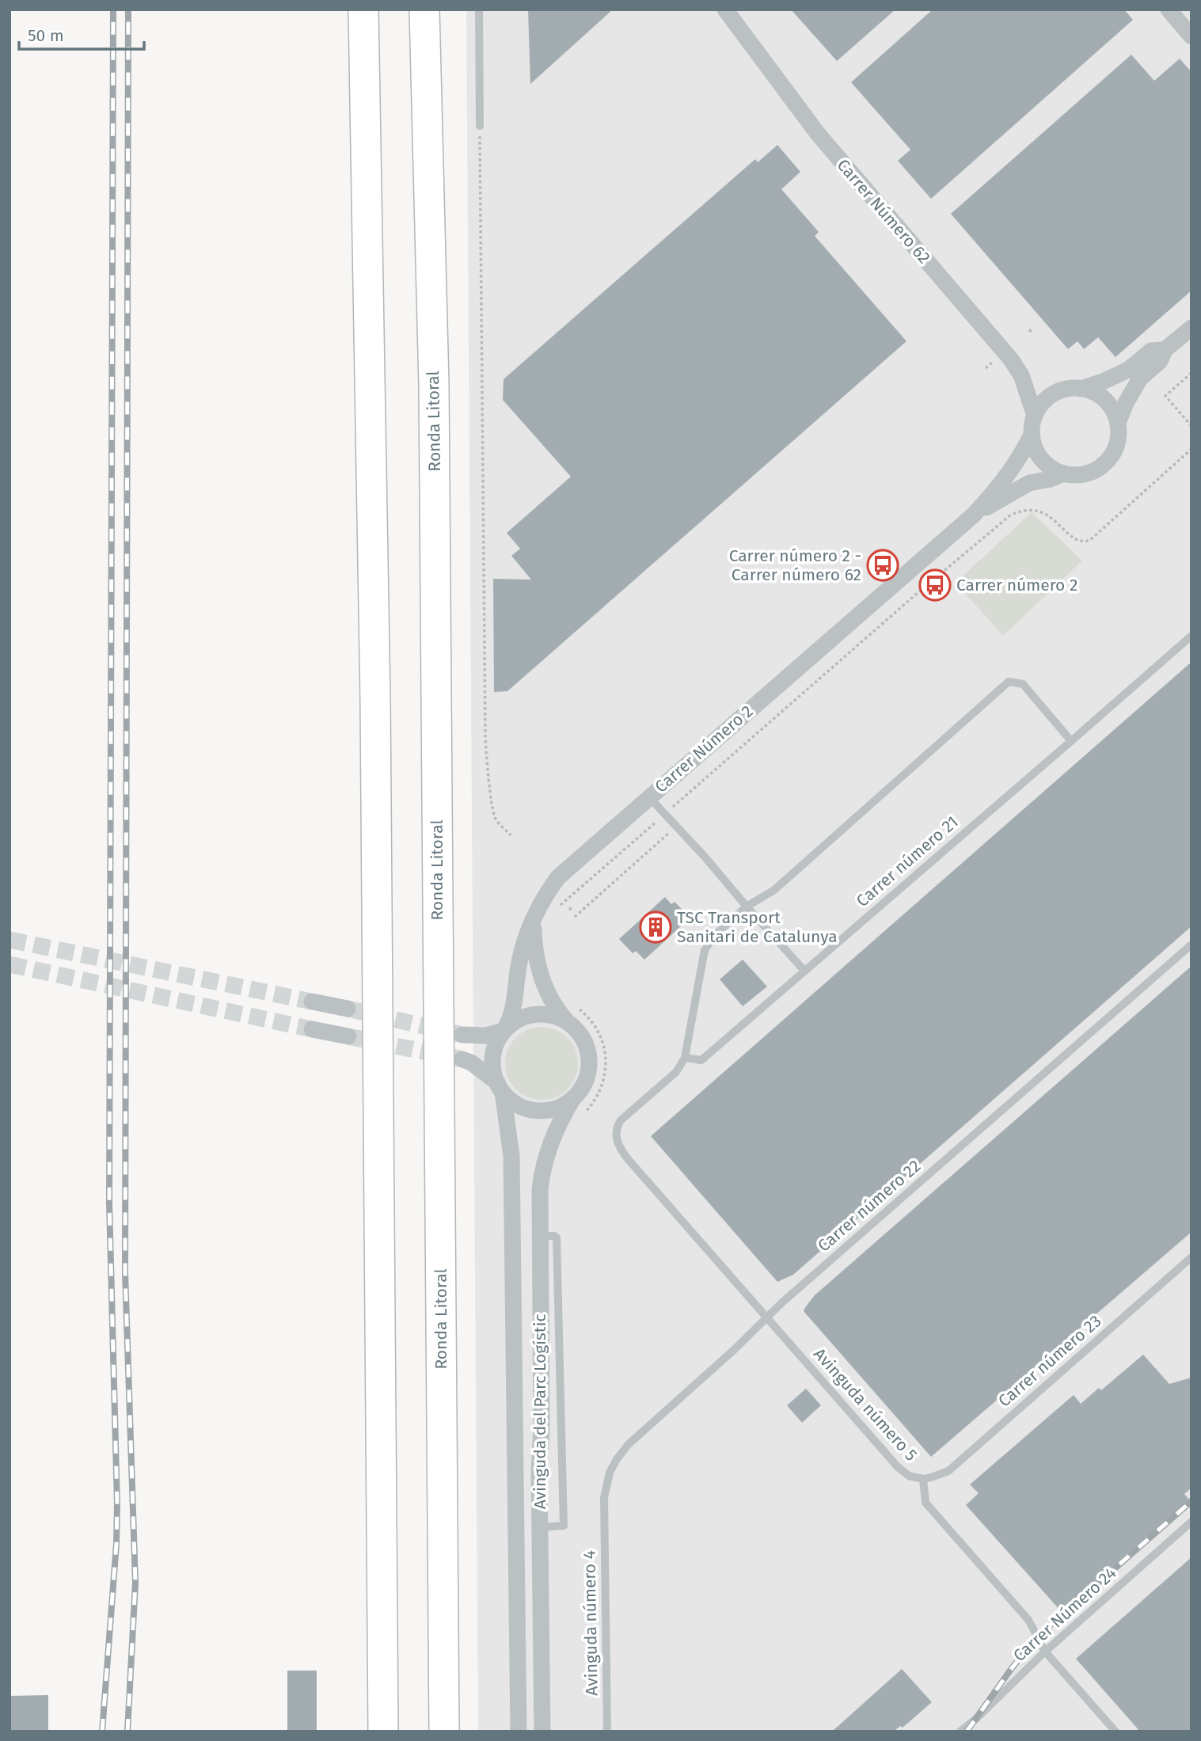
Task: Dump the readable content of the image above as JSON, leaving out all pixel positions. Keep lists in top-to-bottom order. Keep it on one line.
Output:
{"streets":{"highway":["Ronda Litoral"],"street":["Carrer Número 62","Carrer Número 2","Avinguda del Parc Logístic"],"lane":["Carrer número 21","Carrer número 22","Carrer número 23","Avinguda número 5","Carrer Número 24","Avinguda número 4"]},"crossings":[["Carrer Número 62","Carrer Número 2"],["Carrer Número 2","Avinguda del Parc Logístic"],["Carrer número 21","Avinguda número 5"],["Carrer número 22","Avinguda número 5"],["Carrer número 22","Avinguda número 4"],["Carrer número 23","Avinguda número 5"],["Avinguda número 5","Carrer Número 24"]],"places":{"bus stop":["Carrer número 2 - Carrer número 62","Carrer número 2"],"building":["TSC Transport Sanitari de Catalunya"]},"scale_bar":"50 m"}
